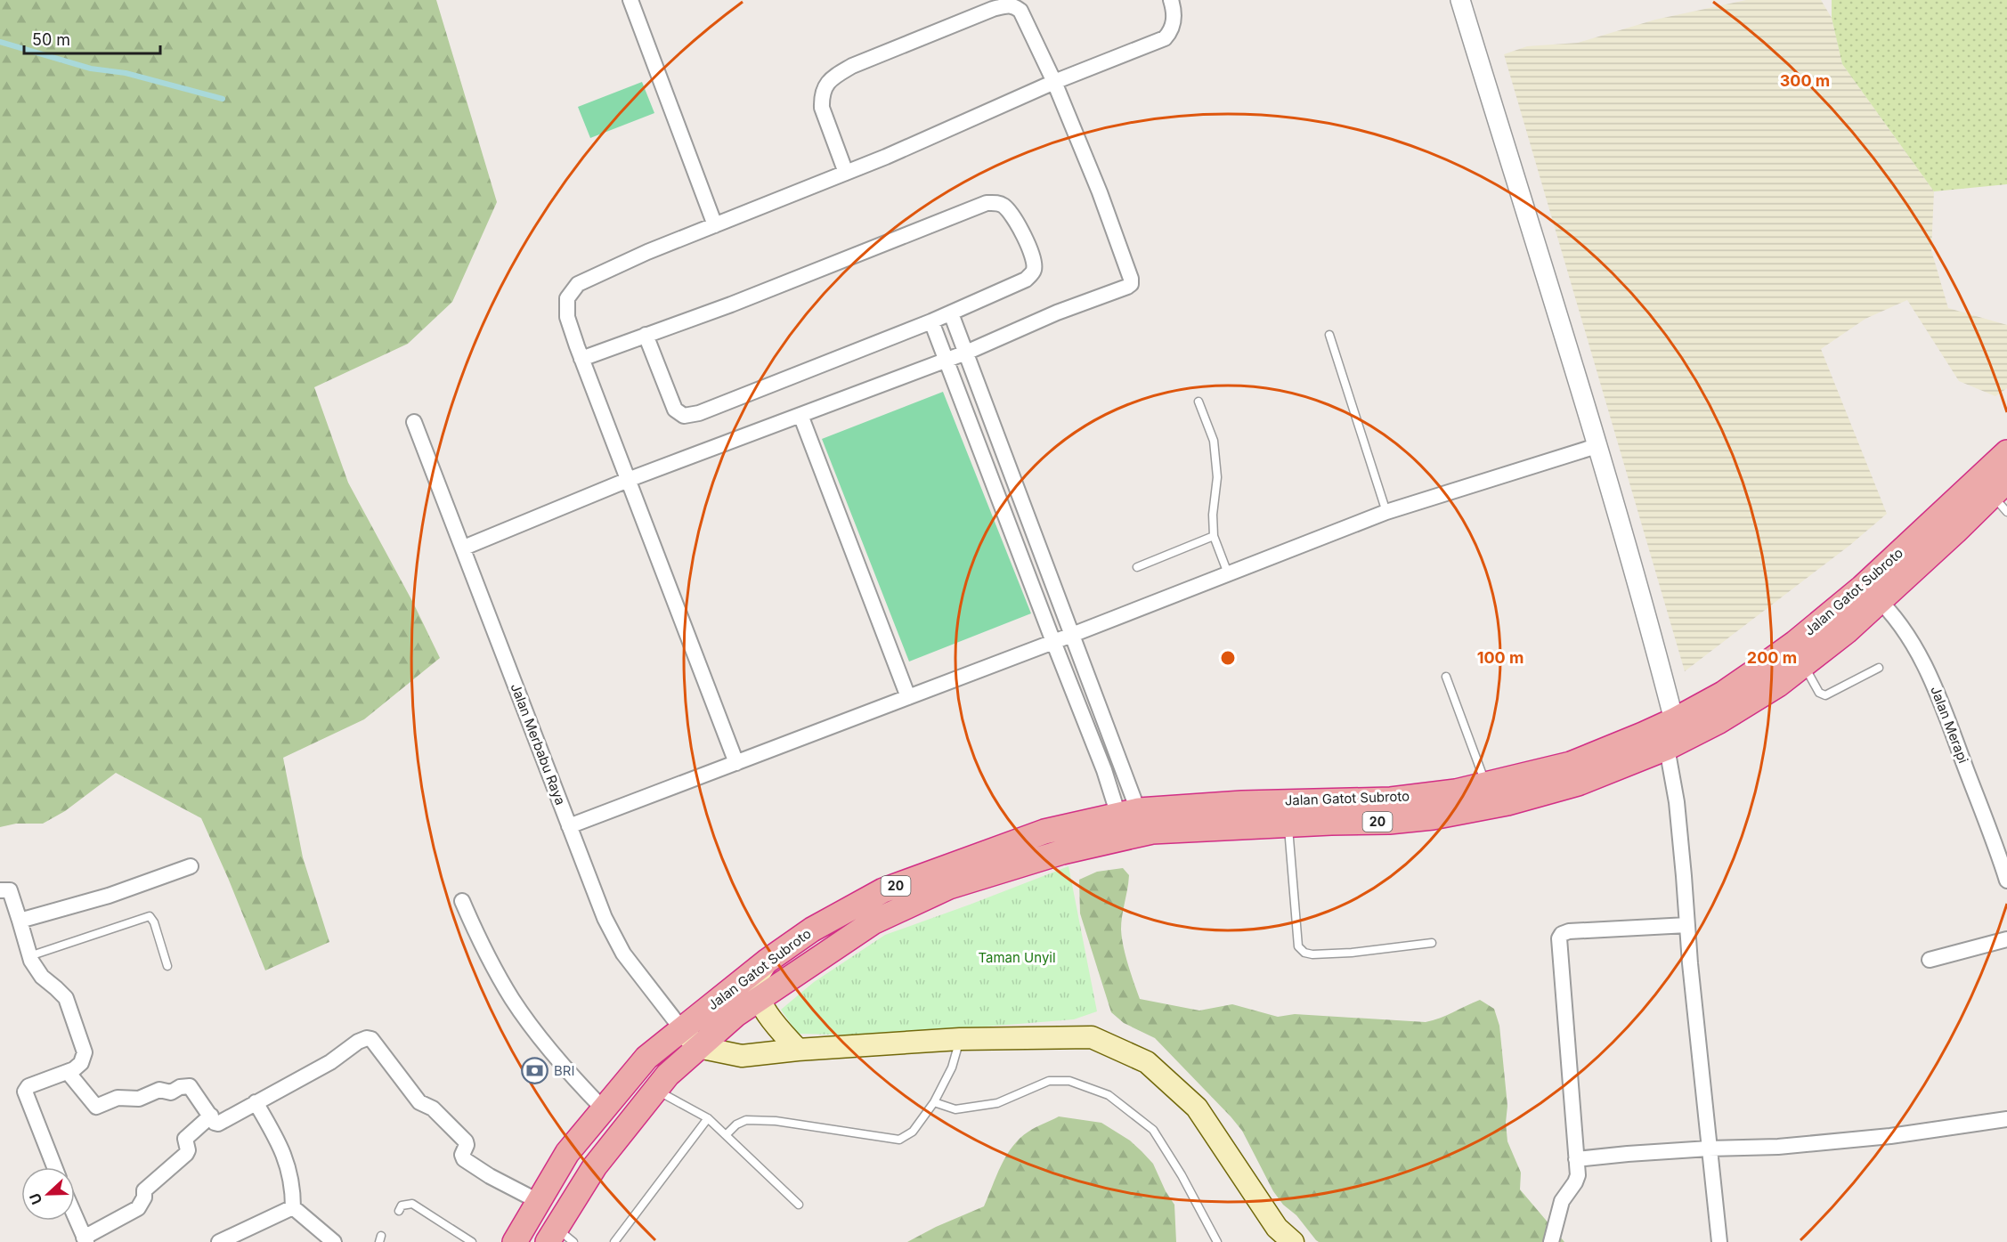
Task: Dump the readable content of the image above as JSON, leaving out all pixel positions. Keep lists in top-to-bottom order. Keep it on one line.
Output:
{"streets":{"highway":["Jalan Gatot Subroto","20"],"main road":["Jalan Merbabu Raya"],"street":["Jalan Merapi"]},"crossings":[["Jalan Gatot Subroto","Jalan Merapi"],["Jalan Gatot Subroto","Jalan Merbabu Raya"],["Jalan Gatot Subroto","20"]],"parks":["Taman Unyil"],"places":{"bank":["BRI"]},"scale_bar":"50 m","north":"left","rings":["300 m","100 m","200 m"]}
